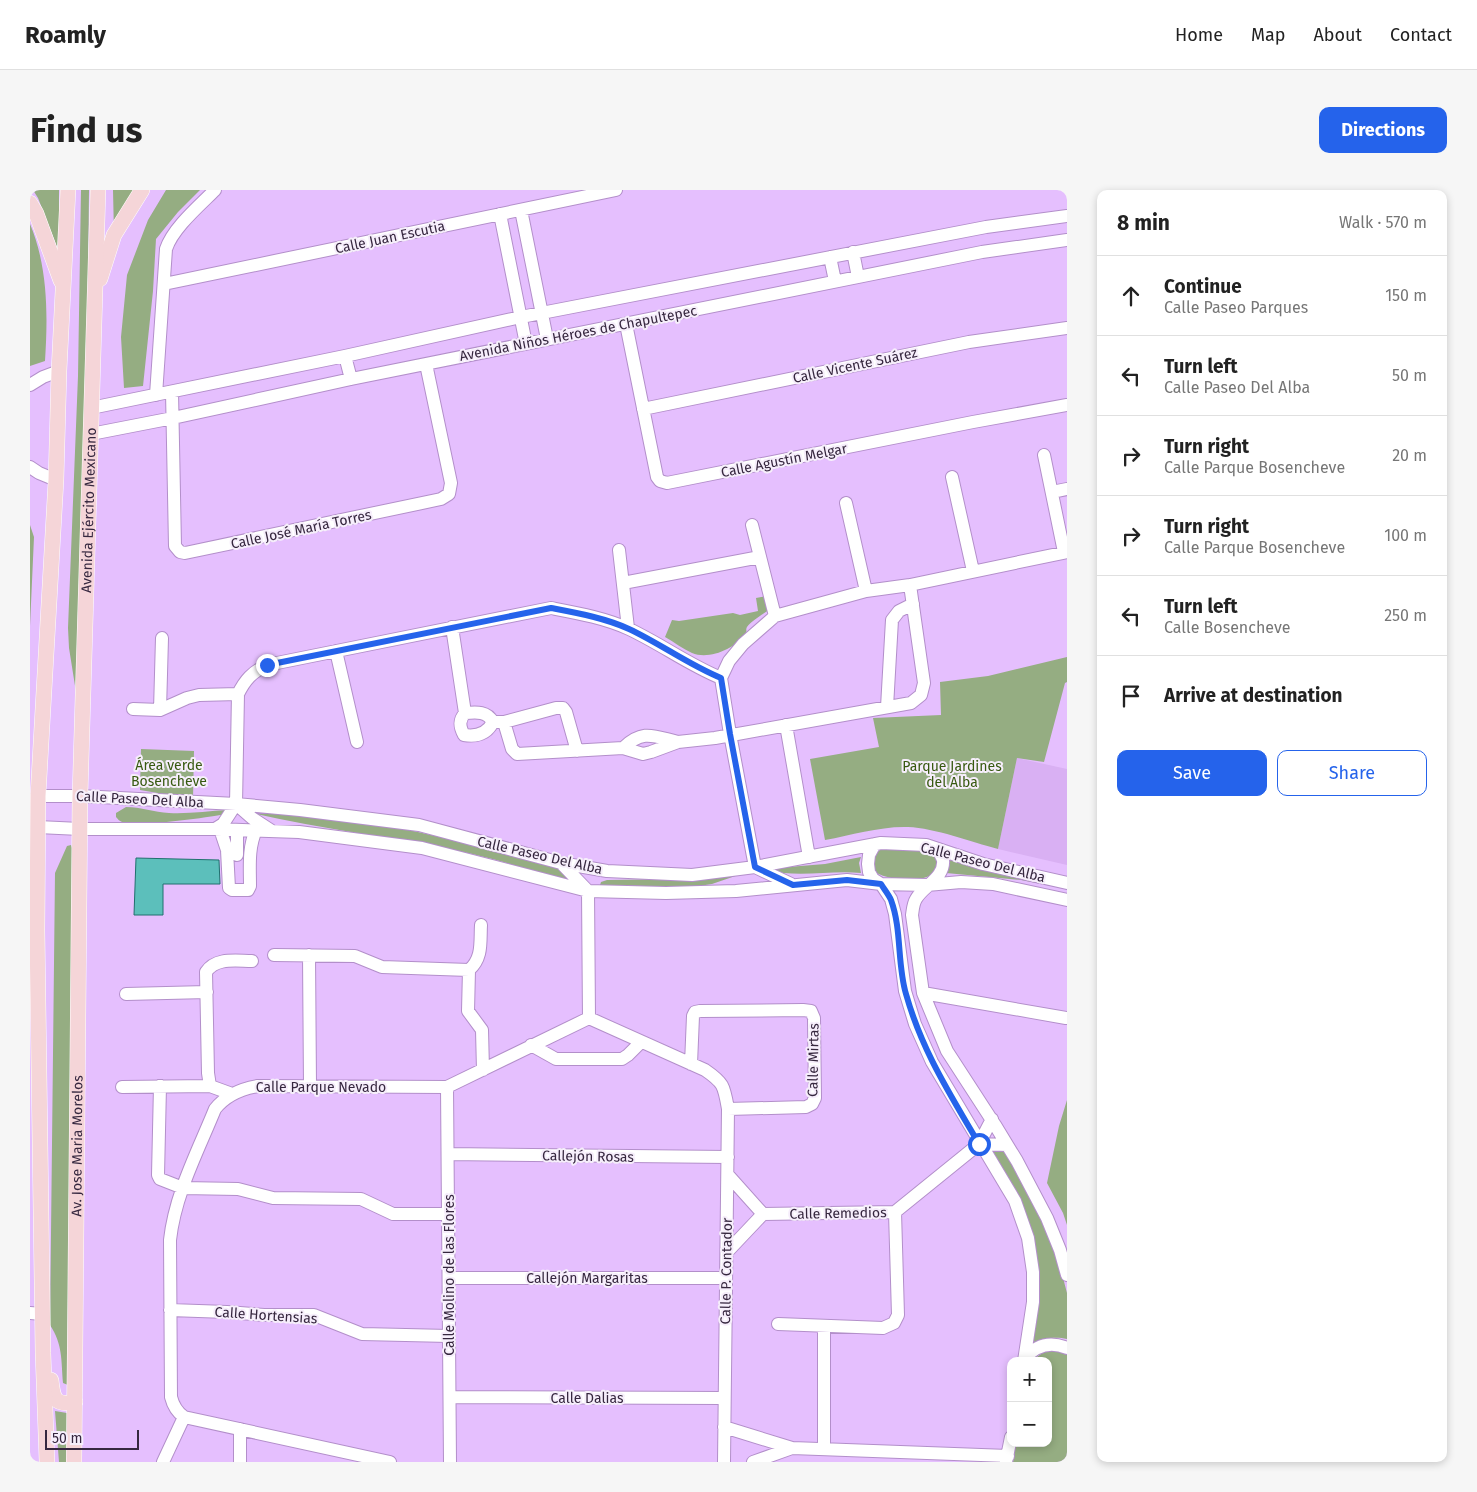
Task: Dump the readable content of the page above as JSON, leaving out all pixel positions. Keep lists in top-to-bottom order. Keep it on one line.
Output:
{"streets":{"main road":["Avenida Ejército Mexicano","Av. Jose Maria Morelos"],"street":["Calle Juan Escutia","Avenida Niños Héroes de Chapultepec","Calle Vicente Suárez","Calle Agustín Melgar","Calle José María Torres","Calle Paseo Del Alba","Calle Mirtas","Calle Parque Nevado","Callejón Rosas","Calle Remedios","Calle P. Contador","Calle Molino de las Flores","Callejón Margaritas","Calle Hortensias","Calle Dalias"]},"crossings":[["Avenida Niños Héroes de Chapultepec","Calle Agustín Melgar"],["Avenida Niños Héroes de Chapultepec","Avenida Ejército Mexicano"],["Avenida Niños Héroes de Chapultepec","Calle José María Torres"],["Calle Vicente Suárez","Calle Agustín Melgar"],["Avenida Ejército Mexicano","Calle Paseo Del Alba"],["Avenida Ejército Mexicano","Av. Jose Maria Morelos"],["Calle Paseo Del Alba","Av. Jose Maria Morelos"],["Calle Mirtas","Calle P. Contador"],["Calle Parque Nevado","Calle Molino de las Flores"],["Calle Parque Nevado","Calle Hortensias"],["Callejón Rosas","Calle P. Contador"],["Callejón Rosas","Calle Molino de las Flores"],["Calle P. Contador","Callejón Margaritas"],["Calle P. Contador","Calle Dalias"],["Calle Molino de las Flores","Callejón Margaritas"],["Calle Molino de las Flores","Calle Hortensias"],["Calle Molino de las Flores","Calle Dalias"]],"parks":["Área verde Bosencheve","Parque Jardines del Alba"],"scale_bar":"50 m","page":{"header":"Roamly","nav":["Home","Map","About","Contact"],"buttons":["Directions",["Save","Share"]],"title":"Find us","heading":["8 min","Walk · 570 m"],"list":[["Continue","Calle Paseo Parques","150 m"],["Turn left","Calle Paseo Del Alba","50 m"],["Turn right","Calle Parque Bosencheve","20 m"],["Turn right","Calle Parque Bosencheve","100 m"],["Turn left","Calle Bosencheve","250 m"],"Arrive at destination"],"map_buttons":["+","−"],"scale":"50 m"}}
